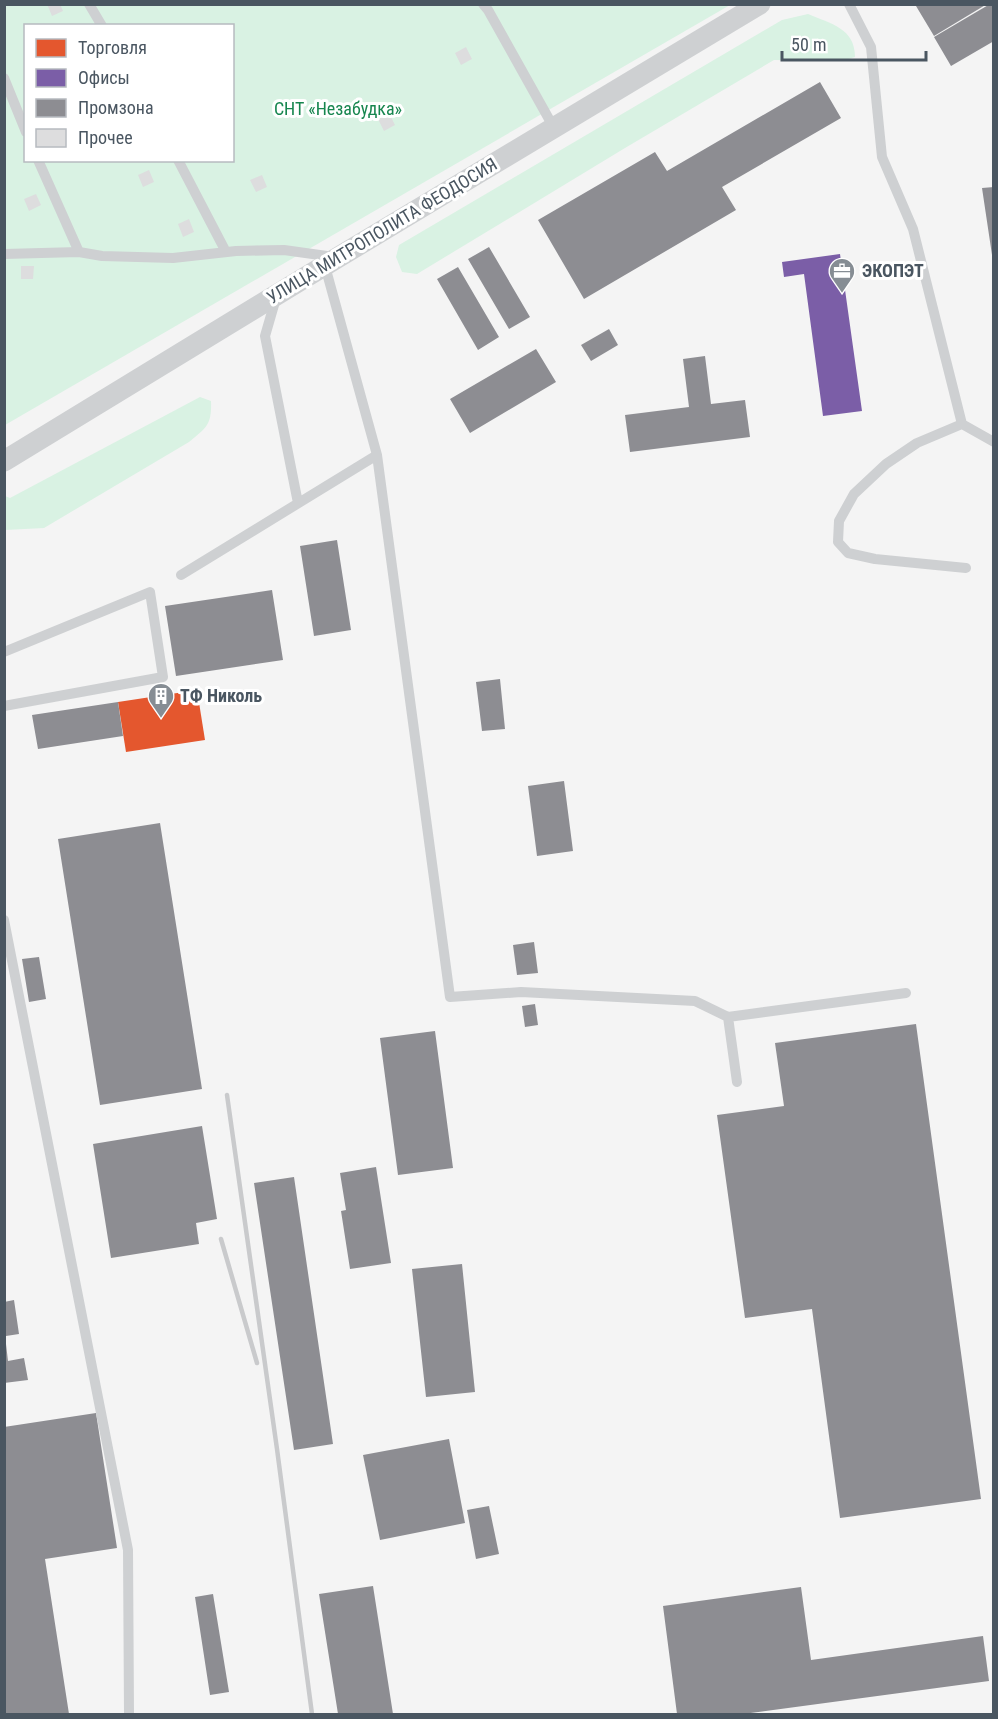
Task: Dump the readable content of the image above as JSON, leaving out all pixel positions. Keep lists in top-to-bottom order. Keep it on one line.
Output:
{"streets":{"street":["УЛИЦА МИТРОПОЛИТА ФЕОДОСИЯ"]},"parks":["СНТ «Незабудка»"],"places":{"office":["ЭКОПЭТ"],"building":["ТФ Николь"]},"legend":["Торговля","Офисы","Промзона","Прочее"],"scale_bar":"50 m"}
